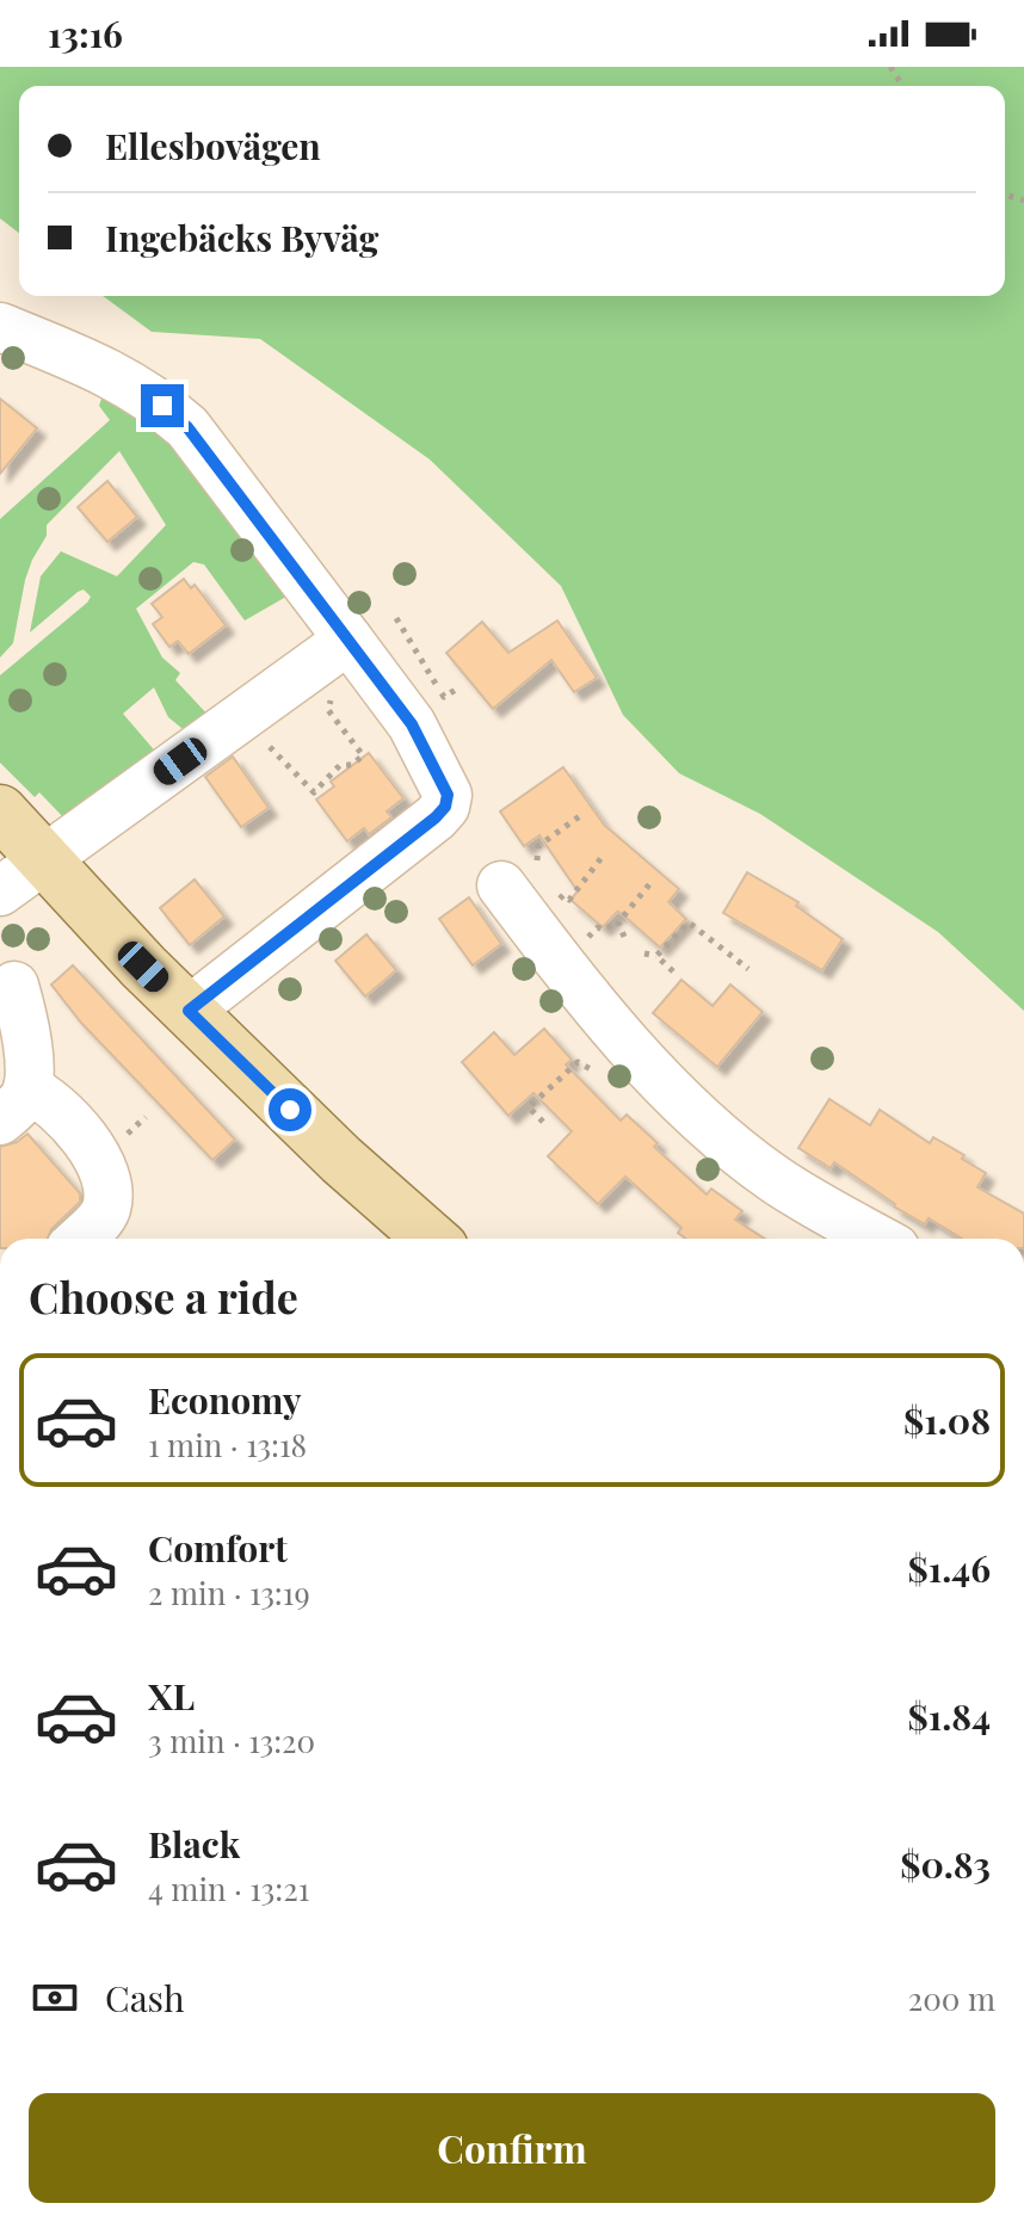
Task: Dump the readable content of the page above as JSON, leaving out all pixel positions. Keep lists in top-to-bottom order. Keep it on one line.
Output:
{"page":{"status":"13:16","banner":["Ellesbovägen","Ingebäcks Byväg"],"heading":"Choose a ride","list":[{"name":"Economy","note":"1 min · 13:18","value":"$1.08"},{"name":"Comfort","note":"2 min · 13:19","value":"$1.46"},{"name":"XL","note":"3 min · 13:20","value":"$1.84"},{"name":"Black","note":"4 min · 13:21","value":"$0.83"}],"pay":["Cash","200 m"],"buttons":"Confirm"}}
